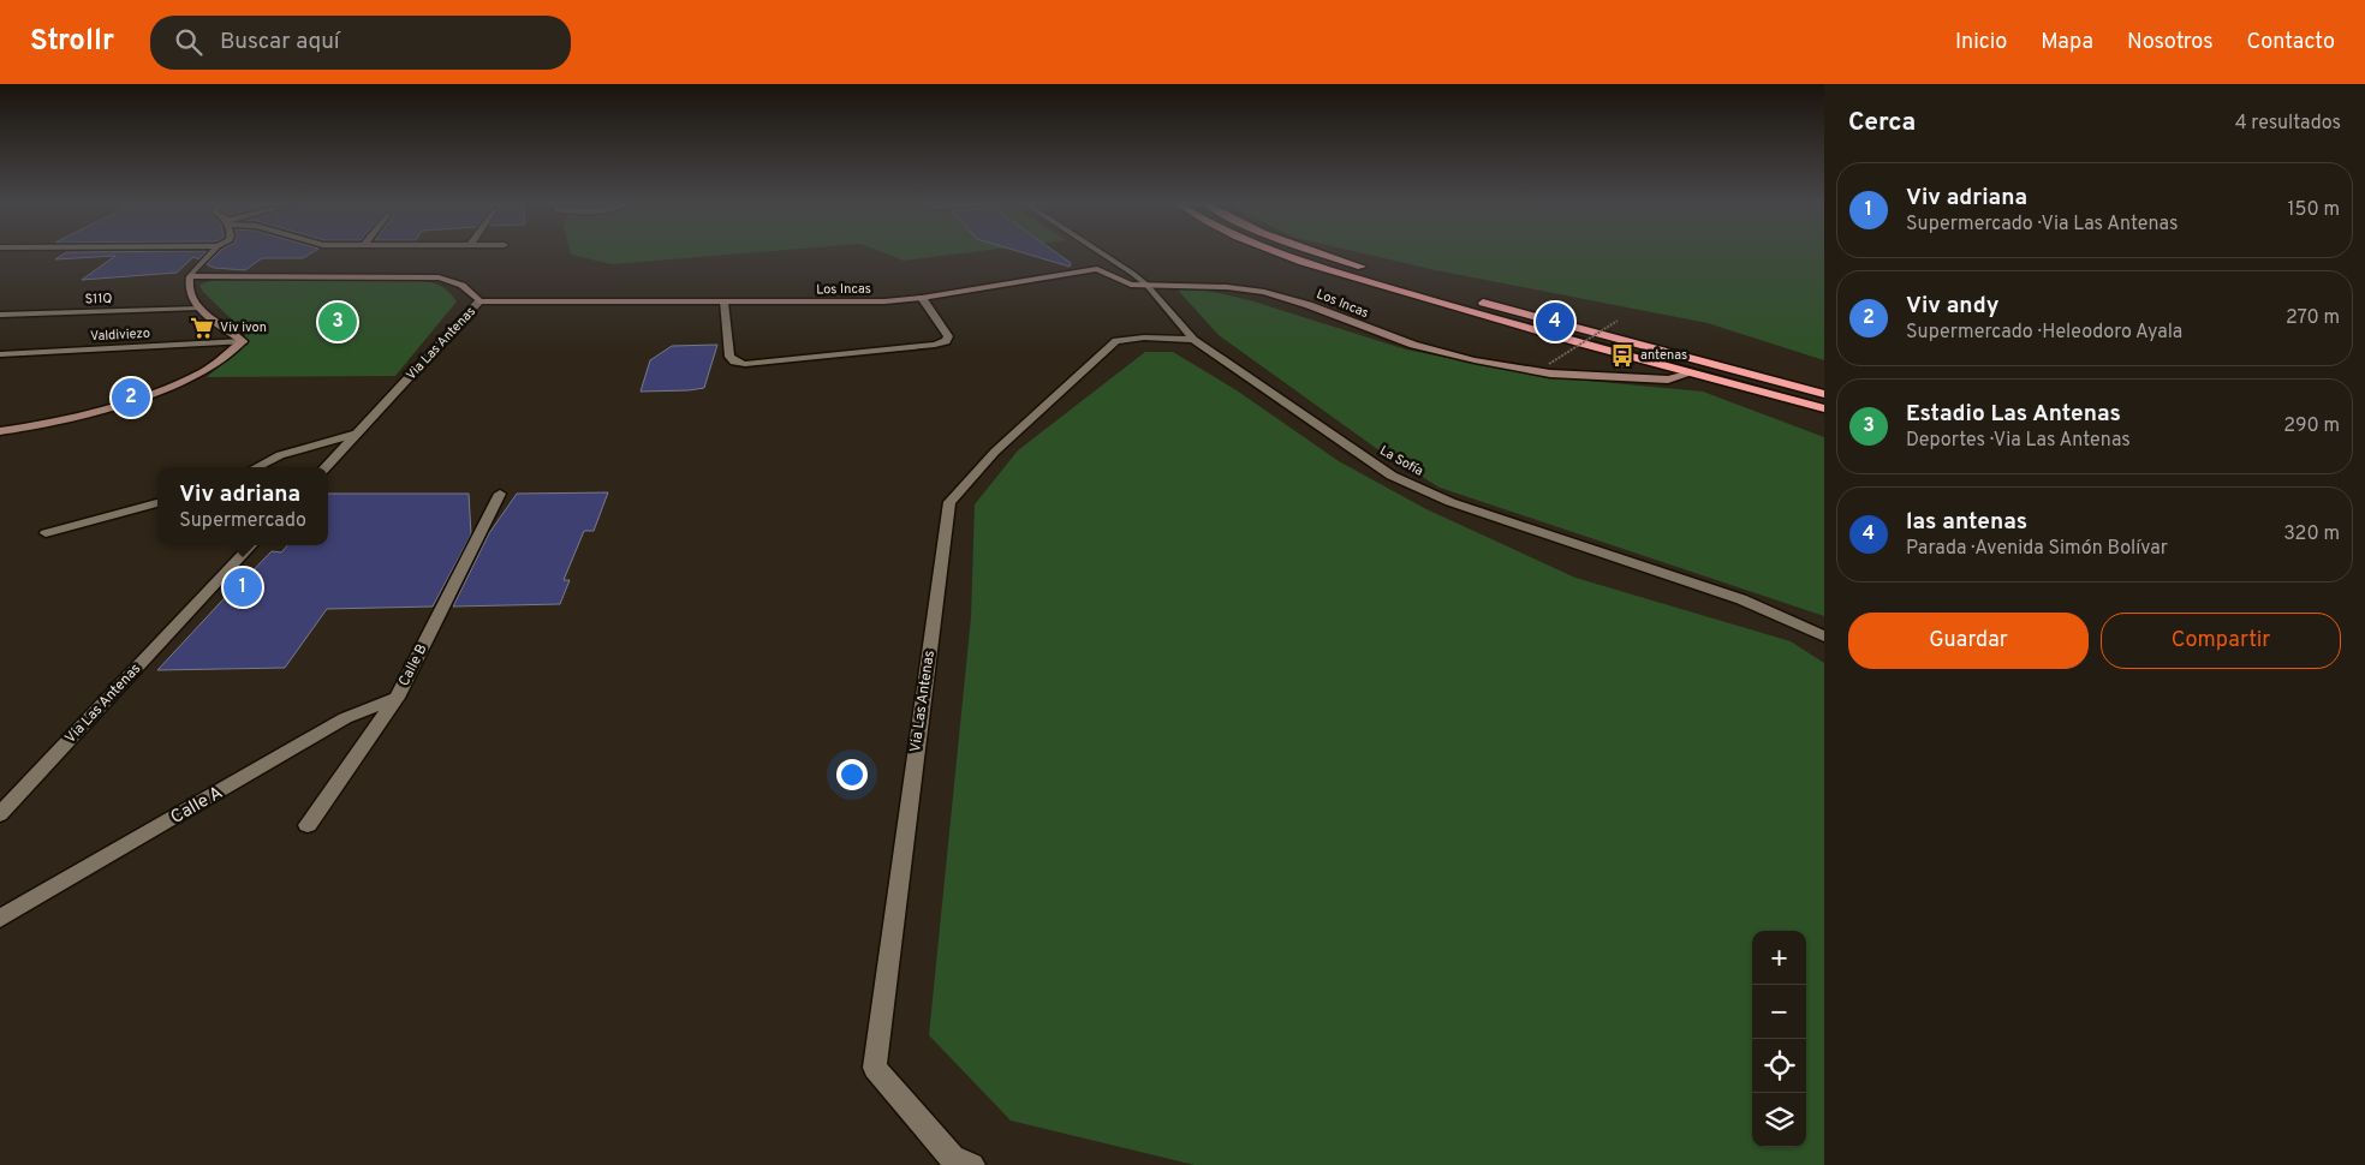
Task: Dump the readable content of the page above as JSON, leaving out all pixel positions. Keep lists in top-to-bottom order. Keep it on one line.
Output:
{"streets":{"street":["Los Incas","Valdiviezo","Via Las Antenas","La Sofía","Calle B","Calle A"],"lane":["S11Q"]},"crossings":[["Los Incas","Via Las Antenas"],["Los Incas","La Sofía"],["Via Las Antenas","La Sofía"],["Calle B","Calle A"]],"places":{"supermarket":["Viv ivon"],"bus stop":["antenas"]},"page":{"header":"Strollr","search":"Buscar aquí","nav":["Inicio","Mapa","Nosotros","Contacto"],"heading":["Cerca","4 resultados"],"list":[{"mark":"1","name":"Viv adriana","note":"Supermercado · Via Las Antenas","value":"150 m"},{"mark":"2","name":"Viv andy","note":"Supermercado · Heleodoro Ayala","value":"270 m"},{"mark":"3","name":"Estadio Las Antenas","note":"Deportes · Via Las Antenas","value":"290 m"},{"mark":"4","name":"las antenas","note":"Parada · Avenida Simón Bolívar","value":"320 m"}],"pins":["3","4","2","1"],"popup":["Viv adriana","Supermercado"],"buttons":["Guardar","Compartir"],"map_buttons":["+","−"]}}
